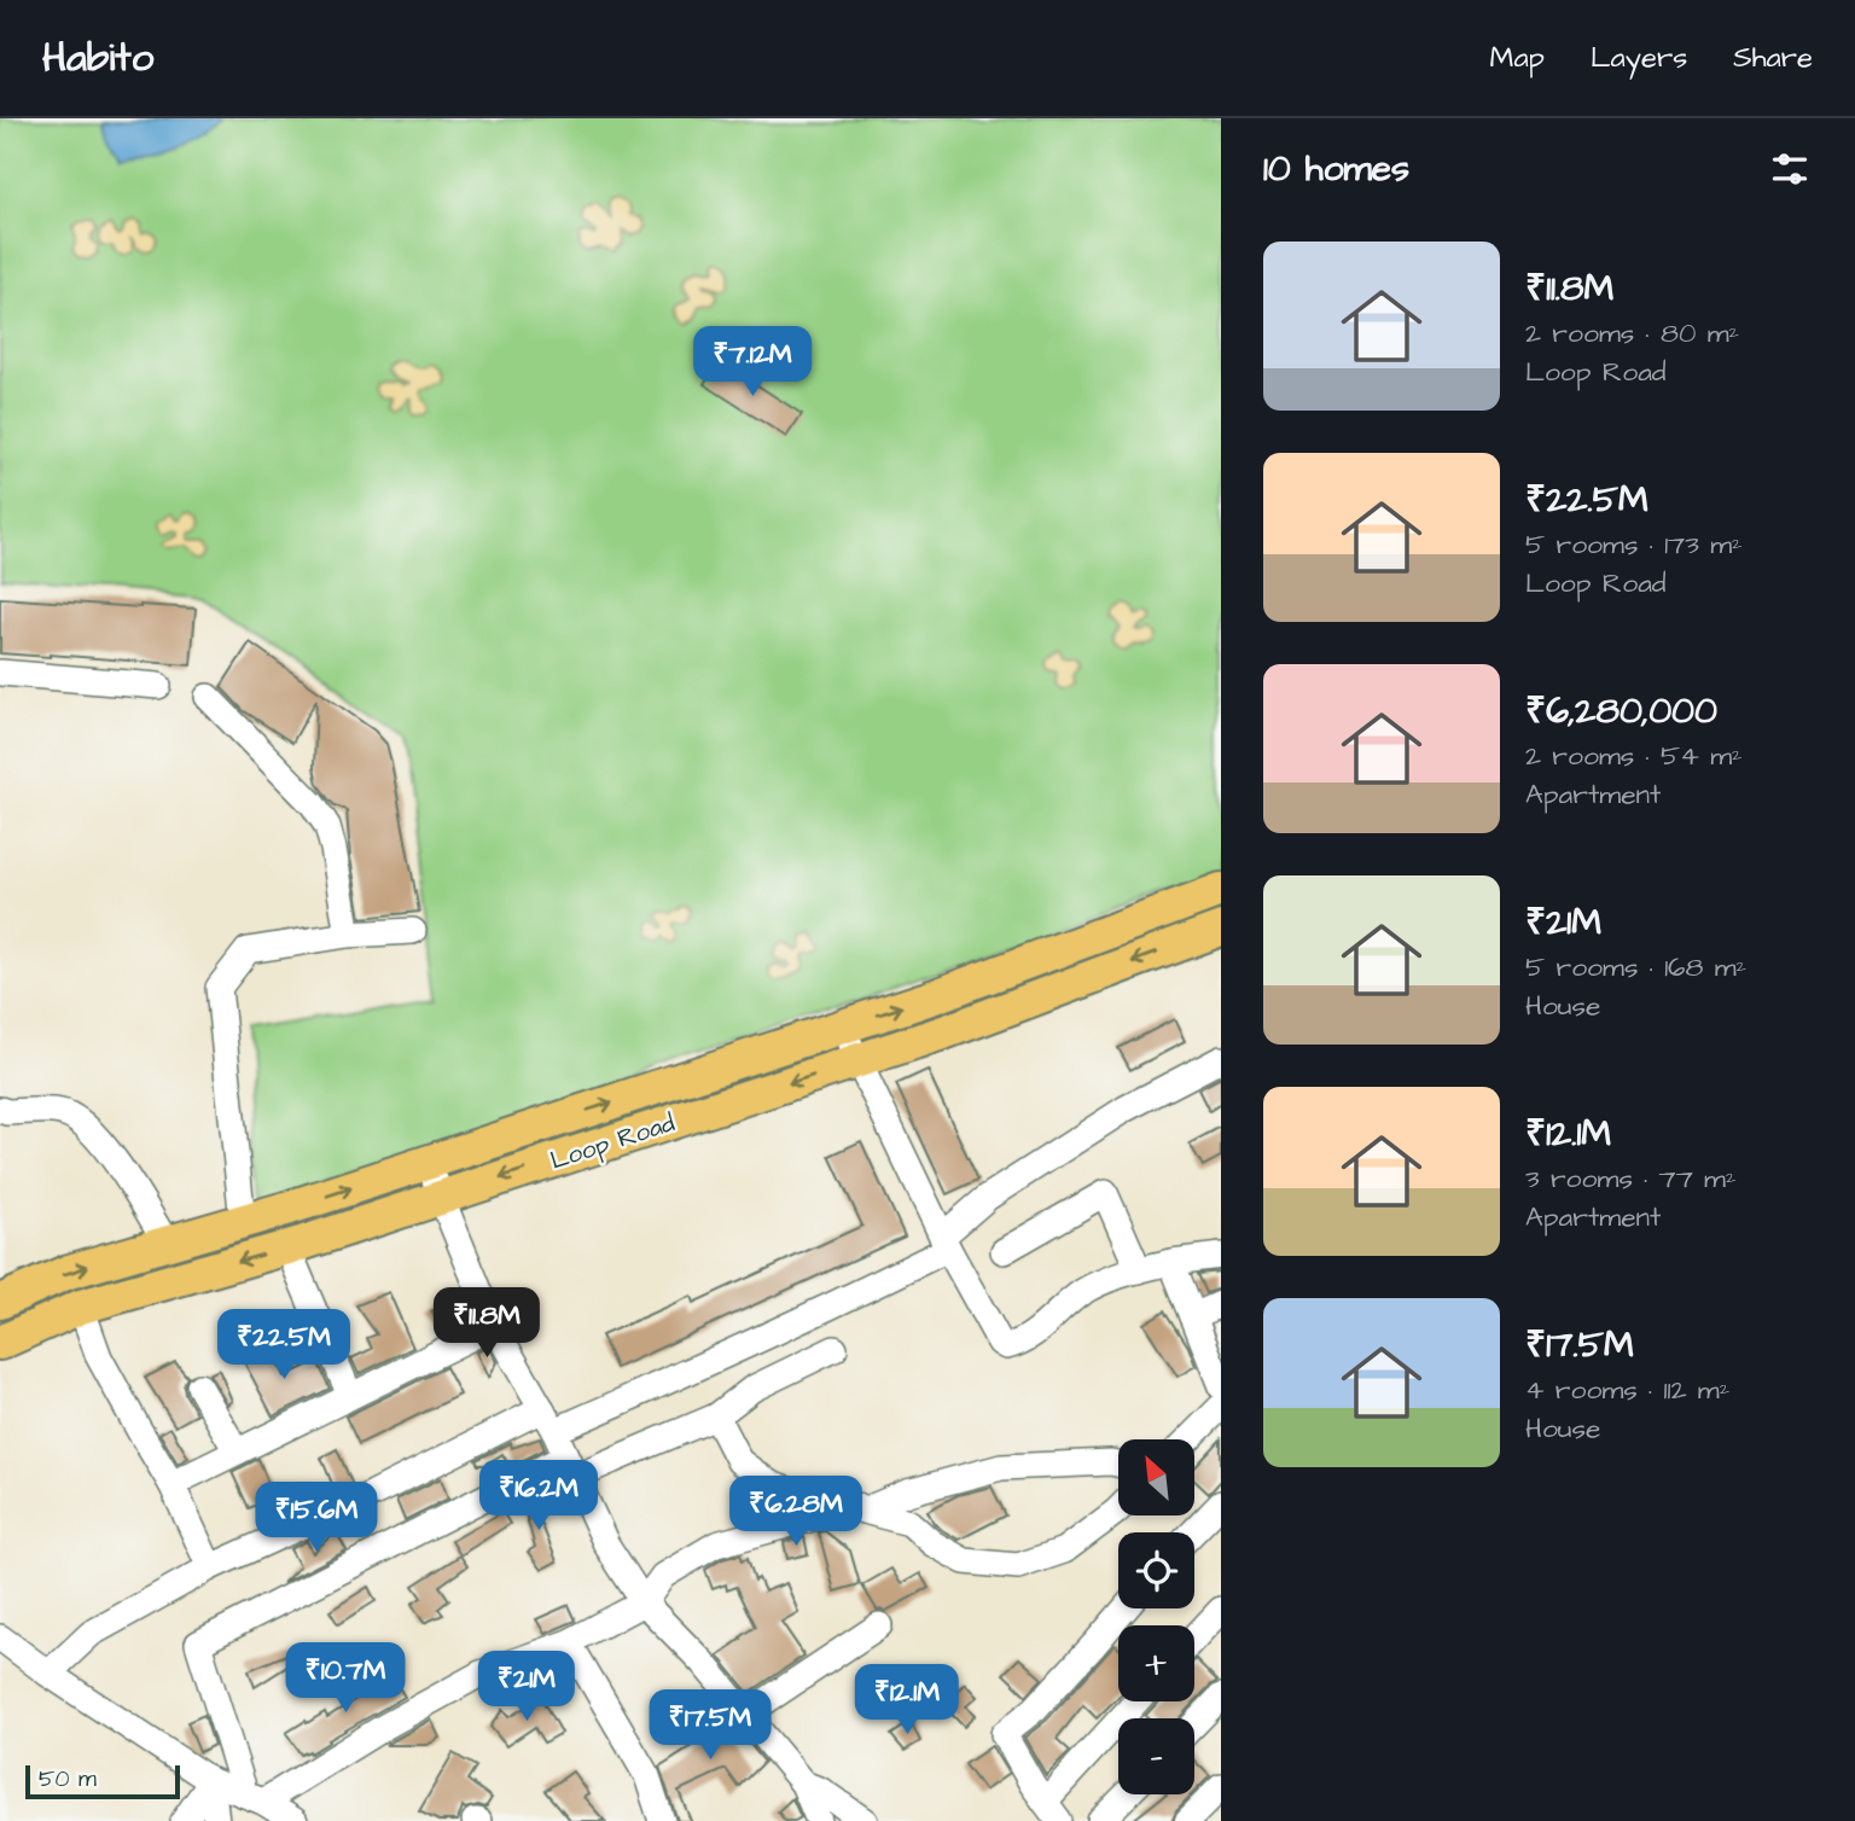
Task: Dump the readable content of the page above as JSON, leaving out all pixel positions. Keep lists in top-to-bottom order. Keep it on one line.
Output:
{"streets":{"main road":["Loop Road"]},"scale_bar":"50 m","north":"top left","page":{"header":"Habito","nav":["Map","Layers","Share"],"heading":"10 homes","list":[{"name":"₹11.8M","note":"2 rooms · 80 m² · Loop Road"},{"name":"₹22.5M","note":"5 rooms · 173 m² · Loop Road"},{"name":"₹6,280,000","note":"2 rooms · 54 m² · Apartment"},{"name":"₹21M","note":"5 rooms · 168 m² · House"},{"name":"₹12.1M","note":"3 rooms · 77 m² · Apartment"},{"name":"₹17.5M","note":"4 rooms · 112 m² · House"}],"price":["₹7.12M","₹11.8M","₹22.5M","₹16.2M","₹6.28M","₹15.6M","₹10.7M","₹21M","₹12.1M","₹17.5M"],"map_buttons":["+","−"],"scale":"50 m"}}
